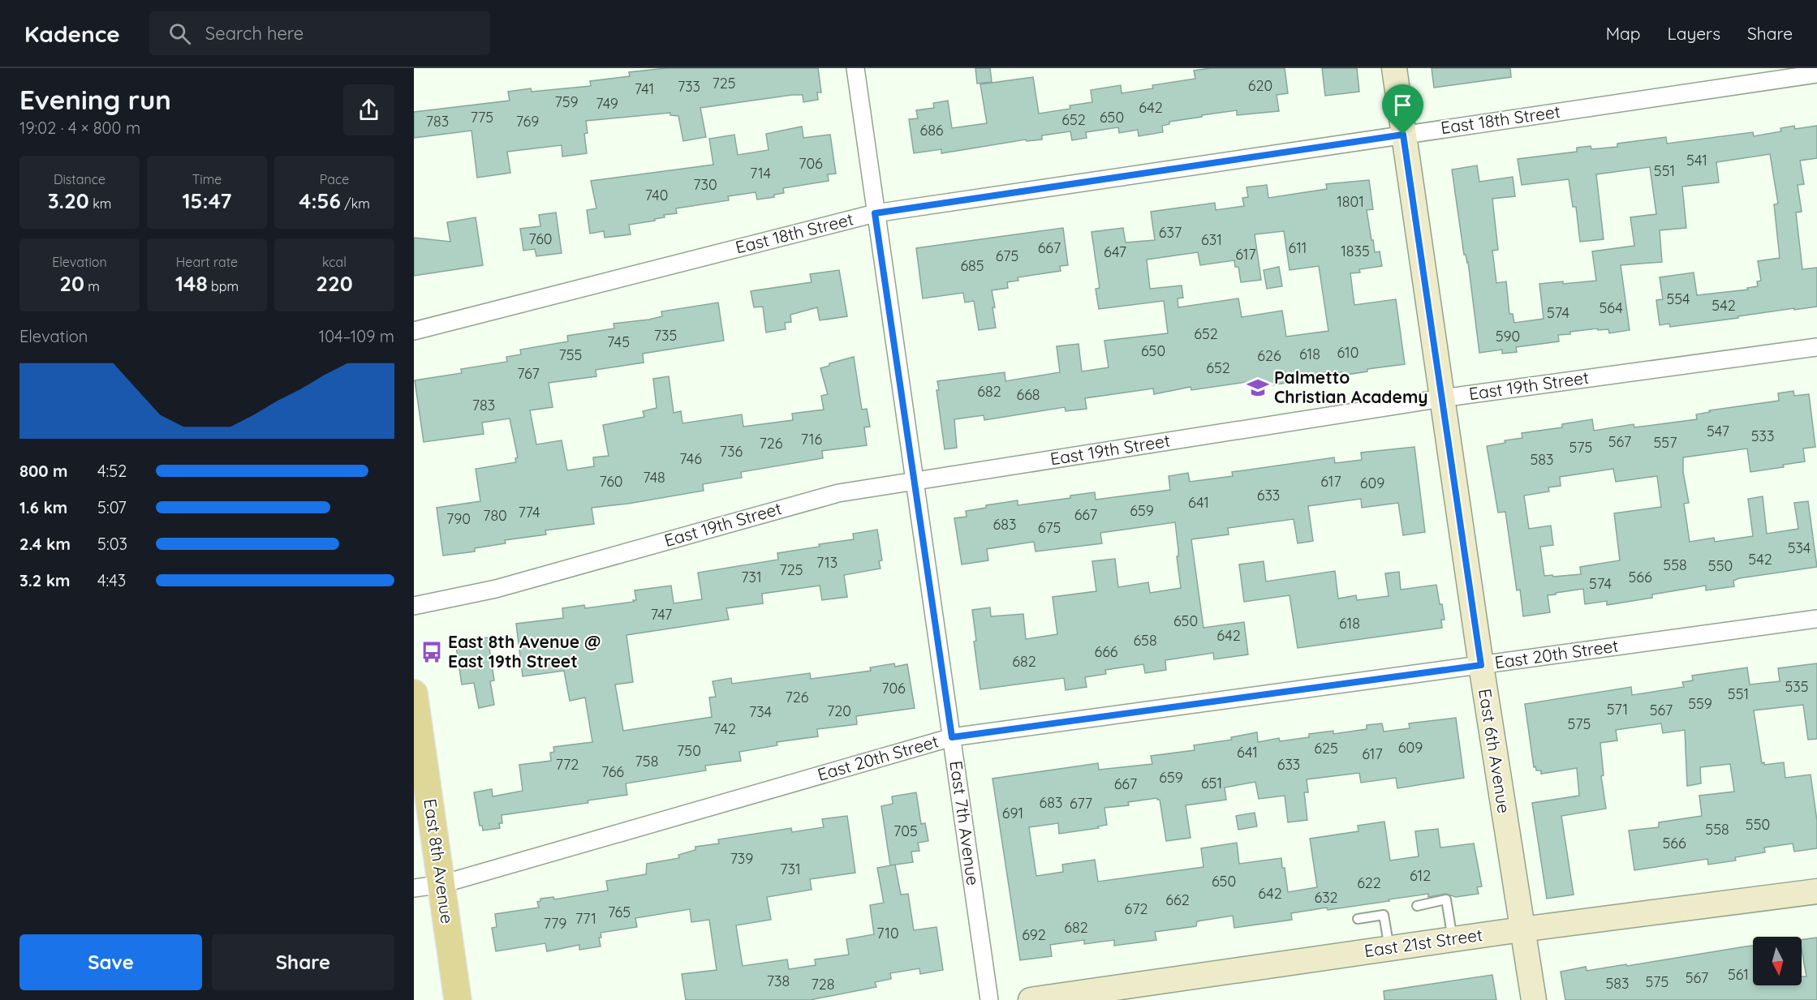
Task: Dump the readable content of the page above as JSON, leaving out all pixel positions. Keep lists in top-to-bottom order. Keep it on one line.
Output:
{"streets":{"main road":["East 8th Avenue"],"street":["East 18th Street","East 19th Street","East 20th Street","East 6th Avenue","East 7th Avenue","East 21st Street"]},"crossings":[["East 18th Street","East 6th Avenue"],["East 18th Street","East 7th Avenue"],["East 19th Street","East 6th Avenue"],["East 19th Street","East 7th Avenue"],["East 20th Street","East 6th Avenue"],["East 20th Street","East 7th Avenue"],["East 20th Street","East 8th Avenue"],["East 6th Avenue","East 21st Street"]],"places":{"school or university":["Palmetto Christian Academy"],"bus stop":["East 8th Avenue @ East 19th Street"]},"house_numbers":["725","620","733","741","759","749","642","775","650","652","783","769","686","541","706","551","714","730","740","1801","637","760","631","667","611","1835","647","617","675","685","554","542","564","574","652","735","590","745","650","610","618","755","626","652","767","682","668","783","547","533","716","567","557","726","575","736","746","583","748","760","617","609","633","641","659","774","667","780","790","683","675","534","542","713","558","550","725","731","566","574","747","650","618","642","658","666","682","535","706","551","726","559","571","567","720","734","575","742","609","625","750","641","617","758","772","633","766","659","651","667","683","677","691","550","558","705","566","739","731","612","650","622","642","632","662","672","765","771","779","682","710","692","561","567","738","575","583","728"],"north":"bottom","page":{"header":"Kadence","search":"Search here","nav":["Map","Layers","Share"],"heading":["Evening run","19:02 · 4 × 800 m"],"stats":[["Distance","3.20 km"],["Time","15:47"],["Pace","4:56 /km"],["Elevation","20 m"],["Heart rate","148 bpm"],["kcal","220"]],"chart":["Elevation","104–109 m"],"list":[{"name":"800 m","note":"4:52"},{"name":"1.6 km","note":"5:07"},{"name":"2.4 km","note":"5:03"},{"name":"3.2 km","note":"4:43"}],"buttons":["Save","Share"]}}
